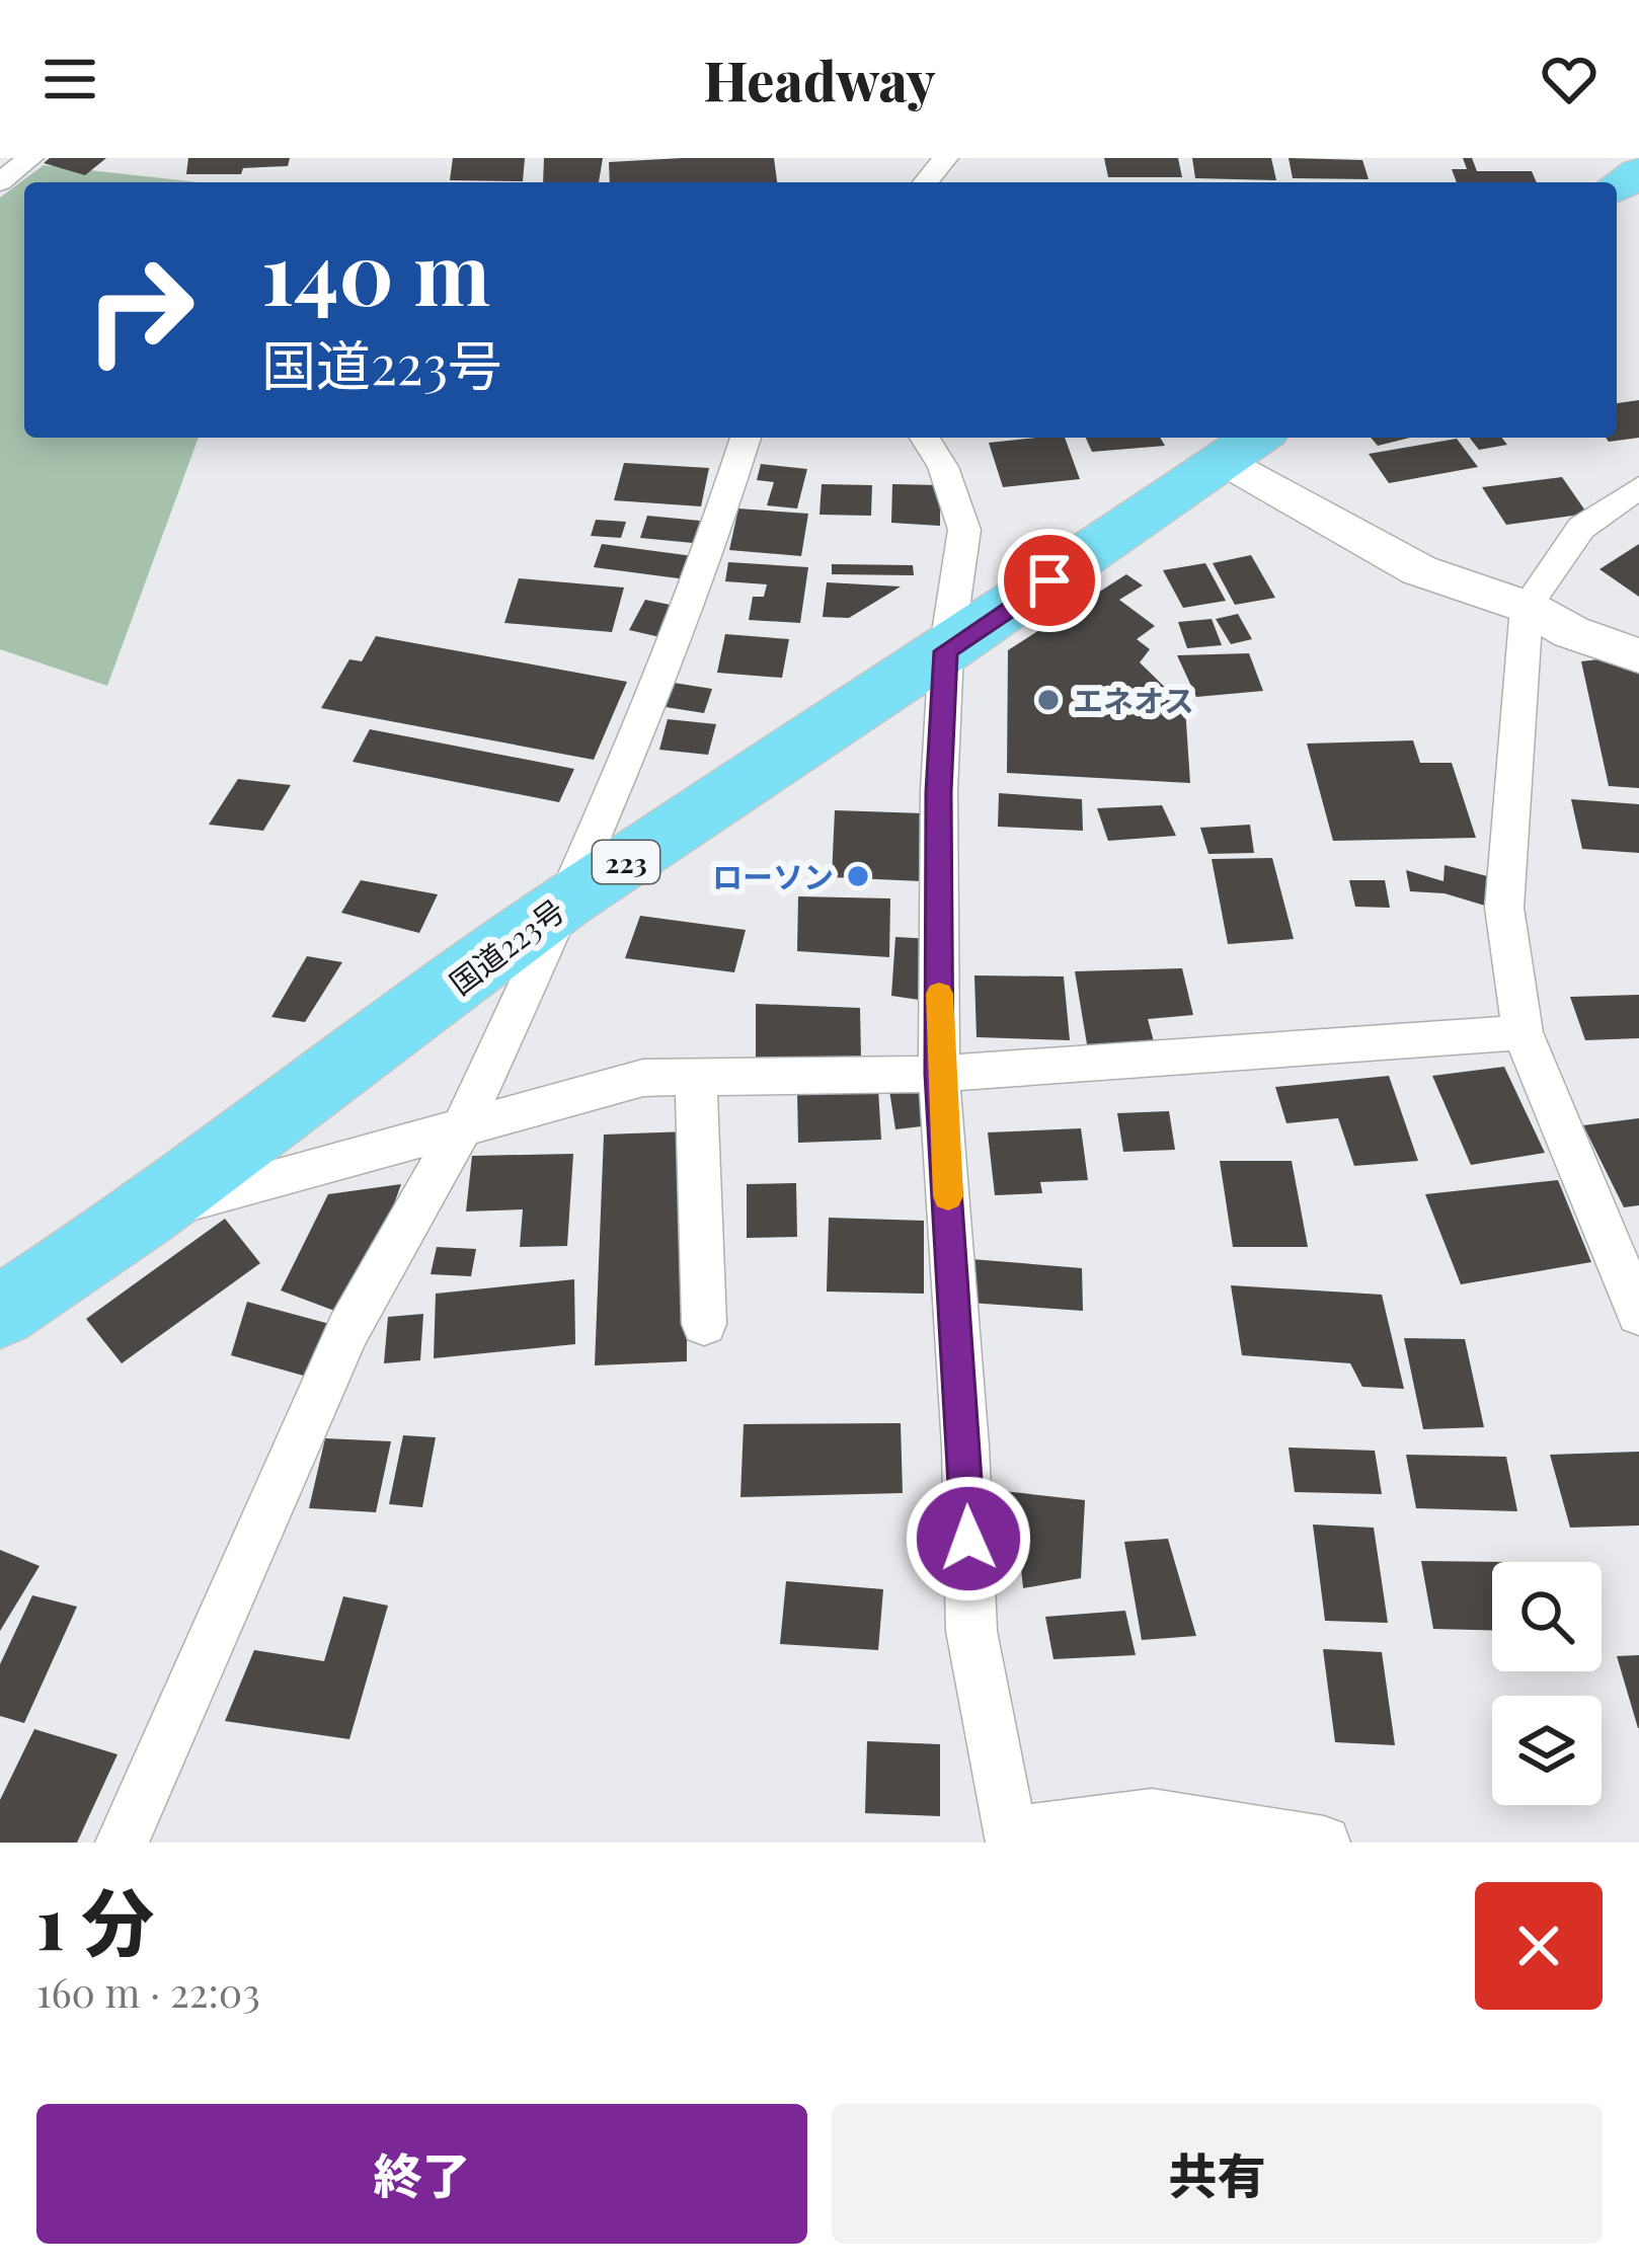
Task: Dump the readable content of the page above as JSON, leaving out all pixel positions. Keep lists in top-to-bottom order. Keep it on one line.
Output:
{"streets":{"highway":["223","国道223号"]},"places":["エネオス","ローソン"],"page":{"header":"Headway","turn":["140 m","国道223号"],"heading":["1 分","160 m · 22:03"],"buttons":["終了","共有"]}}
